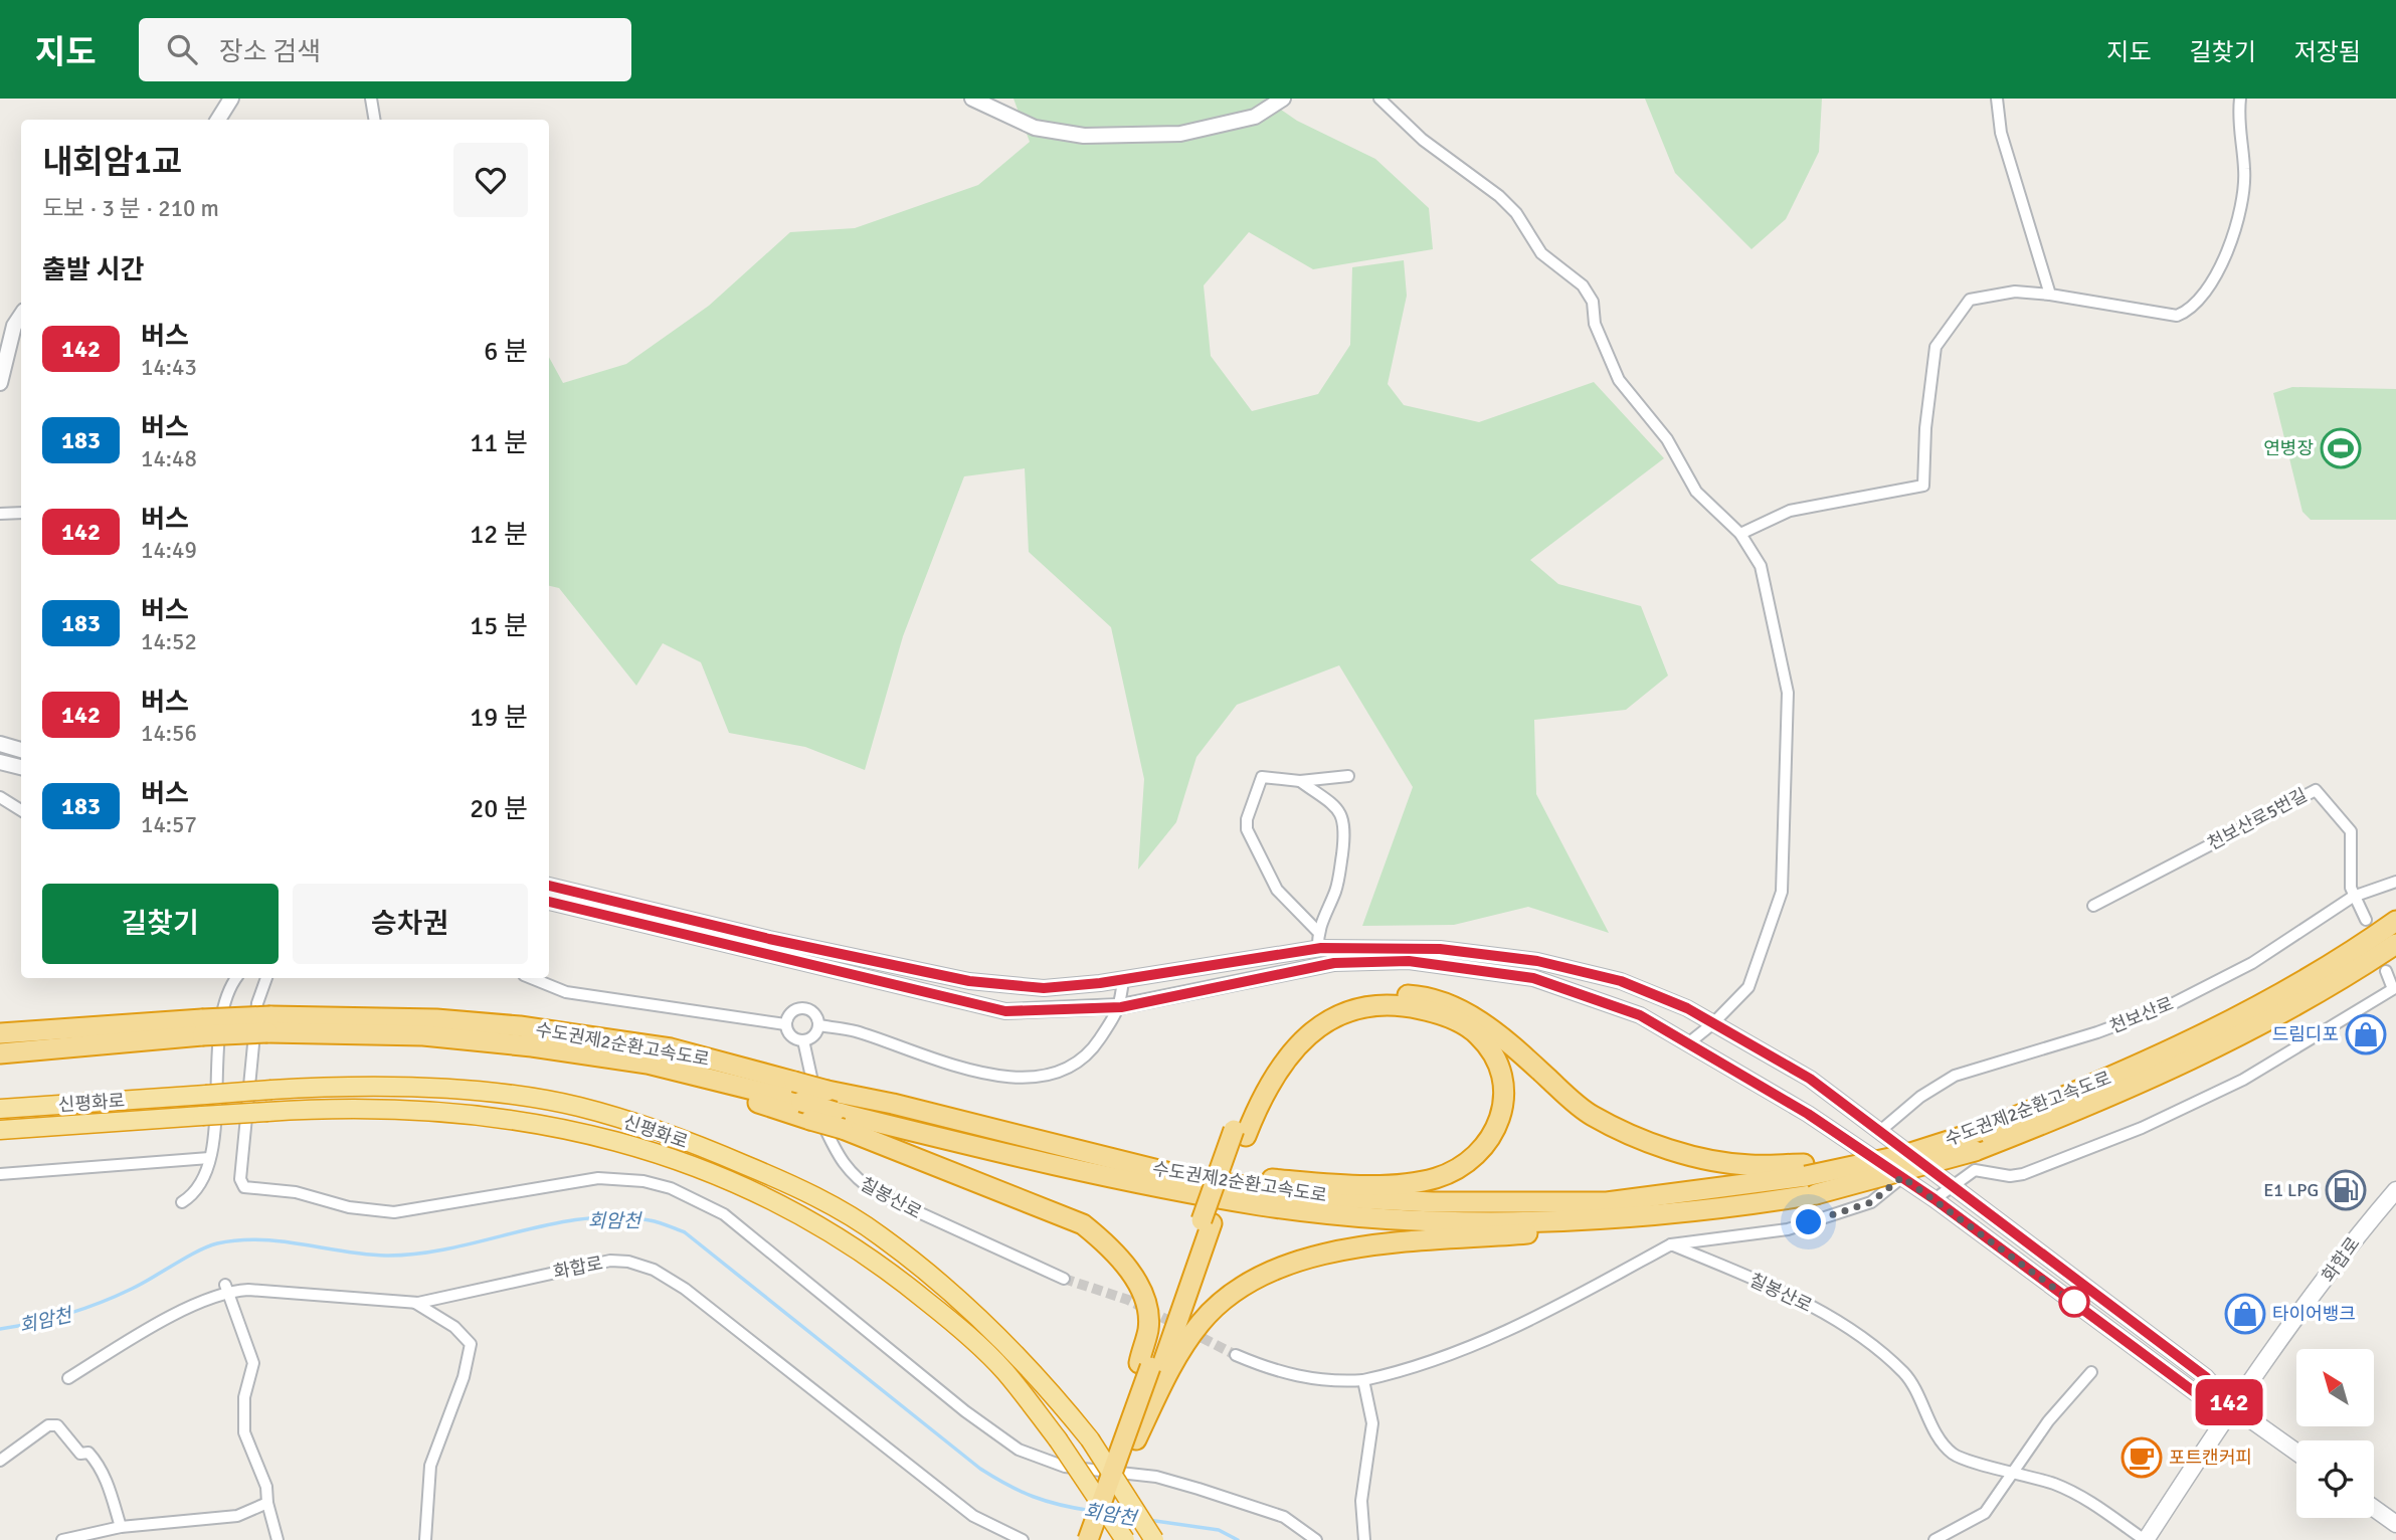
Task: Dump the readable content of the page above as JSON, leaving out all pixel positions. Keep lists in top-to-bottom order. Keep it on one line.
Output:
{"streets":{"highway":["수도권제2순환고속도로","신평화로"],"main road":["화합로"],"street":["천보산로5번길","천보산로","칠봉산로"]},"crossings":[["천보산로5번길","천보산로"],["칠봉산로","화합로"]],"water":["회암천"],"places":{"sports":["연병장"],"shop":["드림디포","타이어뱅크"],"fuel station":["E1 LPG"],"cafe":["포트캔커피"]},"lines":["bus line 142"],"north":"top left","page":{"header":"지도","search":"장소 검색","nav":["지도","길찾기","저장됨"],"on_map":"142","heading":[["내회암1교","도보 · 3 분 · 210 m"],"출발 시간"],"list":[{"mark":"142","name":"버스","note":"14:43","value":"6 분"},{"mark":"183","name":"버스","note":"14:48","value":"11 분"},{"mark":"142","name":"버스","note":"14:49","value":"12 분"},{"mark":"183","name":"버스","note":"14:52","value":"15 분"},{"mark":"142","name":"버스","note":"14:56","value":"19 분"},{"mark":"183","name":"버스","note":"14:57","value":"20 분"}],"buttons":["길찾기","승차권"]}}
